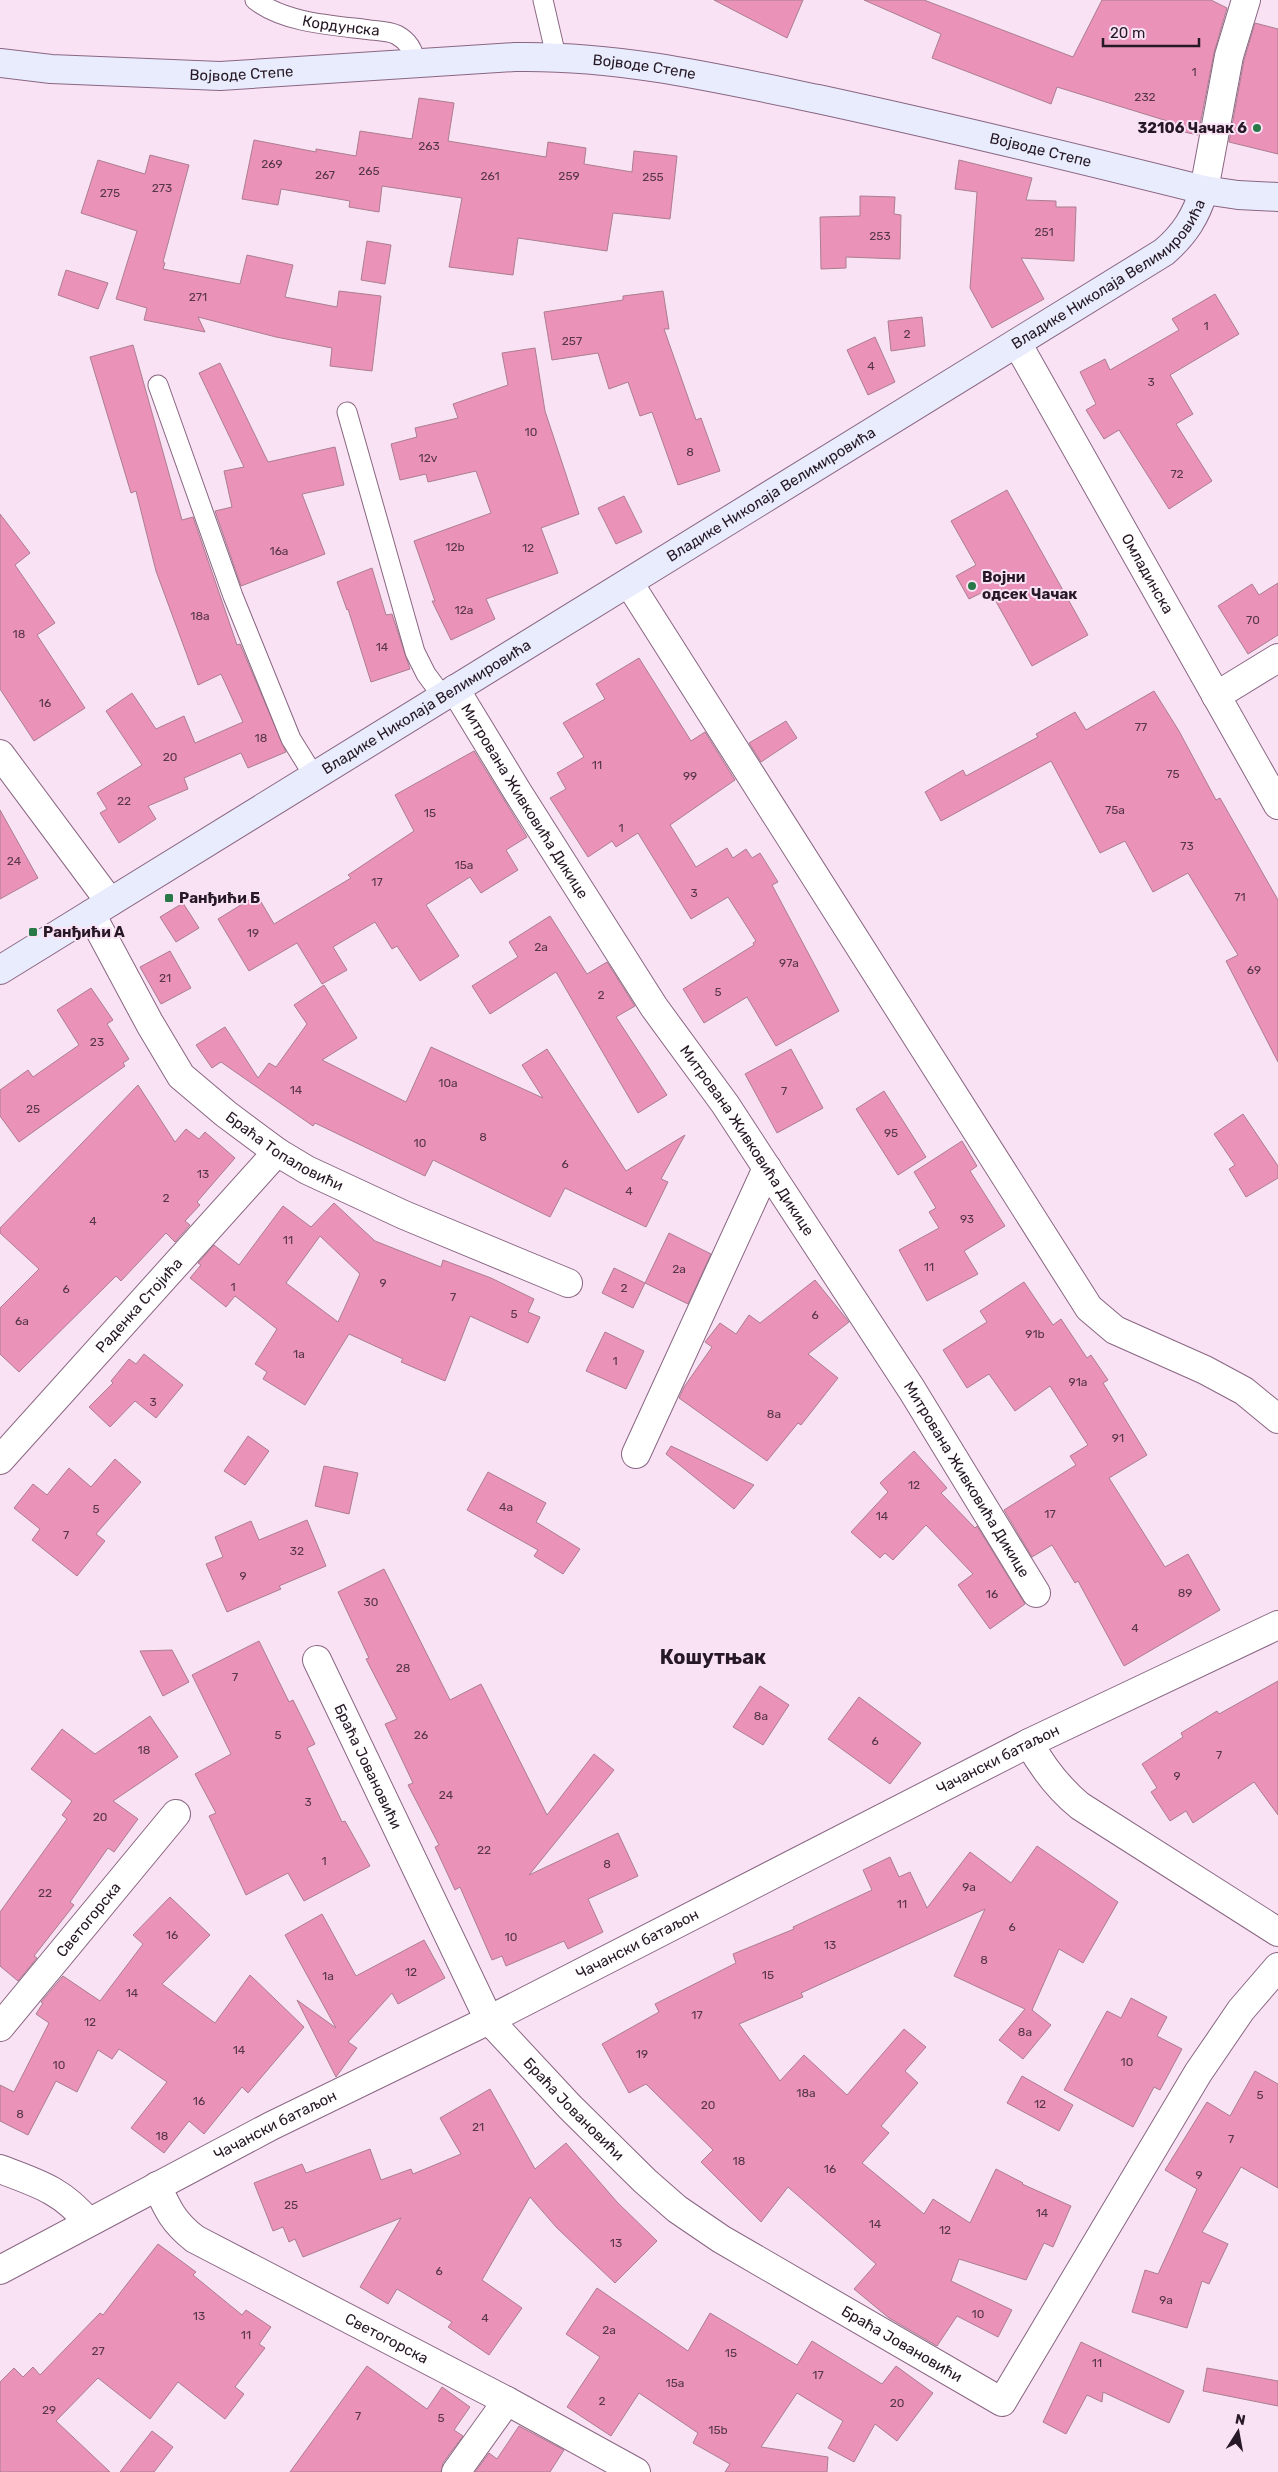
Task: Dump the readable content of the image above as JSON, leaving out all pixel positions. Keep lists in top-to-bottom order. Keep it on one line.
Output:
{"streets":{"street":["Војводе Степе","Владике Николаја Велимировића","Омладинска","Митрована Живковића Дикице","Браћа Топаловићи","Раденка Стојића","Чачански батаљон","Браћа Јовановићи","Светогорска"],"lane":["Кордунска"]},"crossings":[["Кордунска","Војводе Степе"],["Војводе Степе","Владике Николаја Велимировића"],["Владике Николаја Велимировића","Омладинска"],["Владике Николаја Велимировића","Митрована Живковића Дикице"],["Владике Николаја Велимировића","Браћа Топаловићи"],["Браћа Топаловићи","Раденка Стојића"],["Чачански батаљон","Браћа Јовановићи"],["Чачански батаљон","Светогорска"]],"districts":["Кошутњак"],"places":{"other":["32106 Чачак 6","Војни одсек Чачак"],"transit":["Ранђићи Б","Ранђићи А"]},"house_numbers":["1","232","263","269","265","267","261","259","255","273","275","251","253","271","1","2","257","4","3","10","8","12v","72","12b","12","16a","12a","18a","70","18","14","16","77","18","20","11","75","99","22","75a","15","1","73","24","15a","17","3","71","19","2a","97a","69","21","5","2","23","10a","14","7","25","95","8","10","6","13","4","2","93","4","11","11","2a","9","1","2","6","7","5","6","6a","91b","1a","1","91a","3","8a","91","12","4a","5","17","14","7","32","9","89","16","30","4","28","7","8a","5","26","6","18","7","9","24","3","20","22","1","8","9a","22","11","6","16","10","13","8","12","15","1a","14","17","12","8a","14","19","10","10","18a","5","16","12","20","8","21","18","7","18","16","9","25","14","14","12","13","6","9a","10","13","4","2a","11","27","15","11","17","15a","2","20","29","7","5","15b"],"scale_bar":"20 m","north":"top"}
